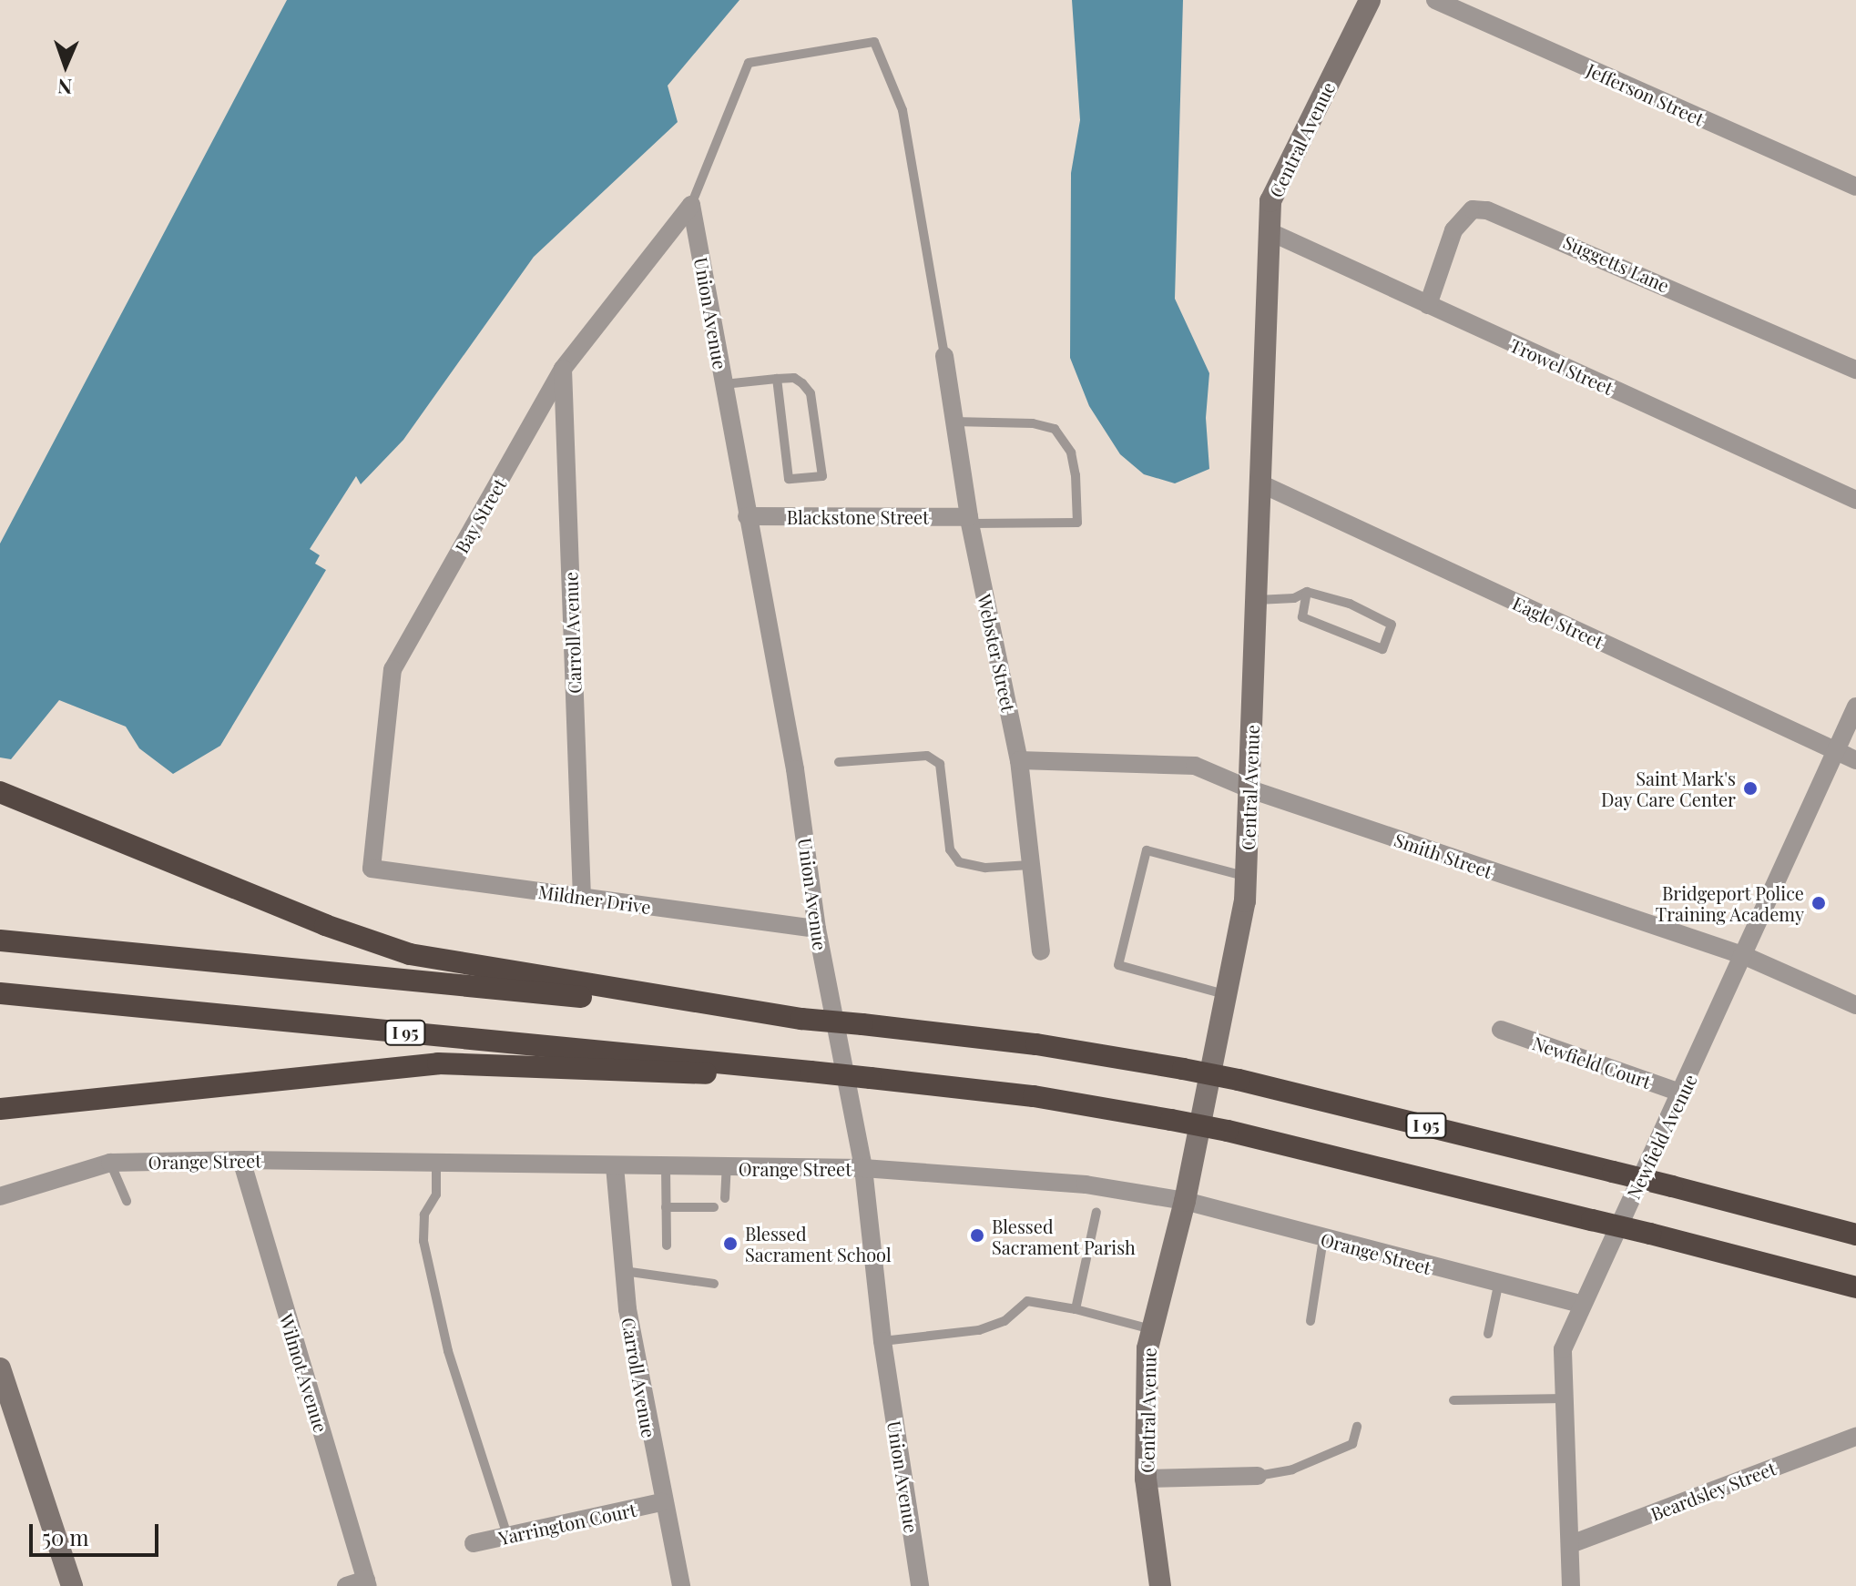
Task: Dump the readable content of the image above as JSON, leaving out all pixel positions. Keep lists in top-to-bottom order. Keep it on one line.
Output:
{"streets":{"highway":["I 95"],"street":["Jefferson Street","Central Avenue","Suggetts Lane","Union Avenue","Trowel Street","Bay Street","Blackstone Street","Eagle Street","Carroll Avenue","Webster Street","Smith Street","Mildner Drive","Newfield Court","Newfield Avenue","Orange Street","Wilmot Avenue","Beardsley Street","Yarrington Court"]},"crossings":[["Central Avenue","Trowel Street"],["Central Avenue","Eagle Street"],["Central Avenue","Smith Street"],["Central Avenue","Orange Street"],["Suggetts Lane","Trowel Street"],["Union Avenue","Bay Street"],["Union Avenue","Blackstone Street"],["Union Avenue","Mildner Drive"],["Union Avenue","Orange Street"],["Bay Street","Carroll Avenue"],["Bay Street","Mildner Drive"],["Blackstone Street","Webster Street"],["Eagle Street","Newfield Avenue"],["Carroll Avenue","Mildner Drive"],["Carroll Avenue","Orange Street"],["Carroll Avenue","Yarrington Court"],["Webster Street","Smith Street"],["Smith Street","Newfield Avenue"],["Newfield Court","Newfield Avenue"],["Newfield Avenue","Orange Street"],["Newfield Avenue","Beardsley Street"],["Orange Street","Wilmot Avenue"]],"places":["Saint Mark's Day Care Center","Bridgeport Police Training Academy","Blessed Sacrament Parish","Blessed Sacrament School"],"scale_bar":"50 m","north":"bottom"}
